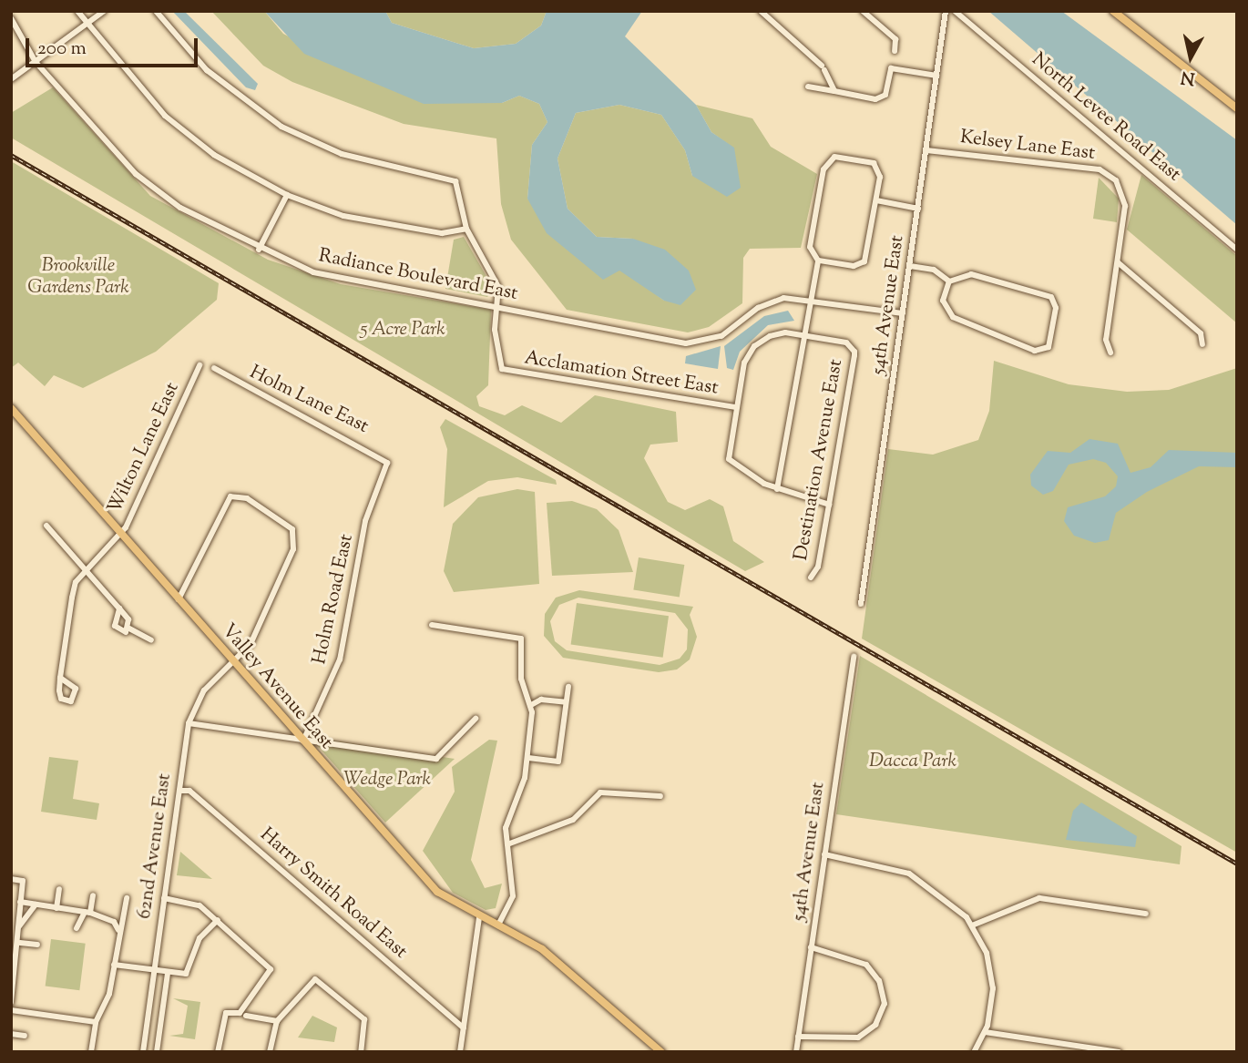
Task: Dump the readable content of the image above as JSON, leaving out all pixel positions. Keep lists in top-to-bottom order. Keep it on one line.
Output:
{"streets":{"main road":["Valley Avenue East"],"street":["North Levee Road East","Kelsey Lane East","Radiance Boulevard East","54th Avenue East","Acclamation Street East","Holm Lane East","Wilton Lane East","Destination Avenue East","Holm Road East","62nd Avenue East","Harry Smith Road East"]},"crossings":[["Kelsey Lane East","54th Avenue East"],["Radiance Boulevard East","54th Avenue East"],["Radiance Boulevard East","Acclamation Street East"],["Holm Lane East","Holm Road East"],["Wilton Lane East","Valley Avenue East"],["Holm Road East","Valley Avenue East"],["Valley Avenue East","62nd Avenue East"],["62nd Avenue East","Harry Smith Road East"]],"parks":["Brookville Gardens Park","5 Acre Park","Dacca Park","Wedge Park"],"scale_bar":"200 m","north":"bottom"}
